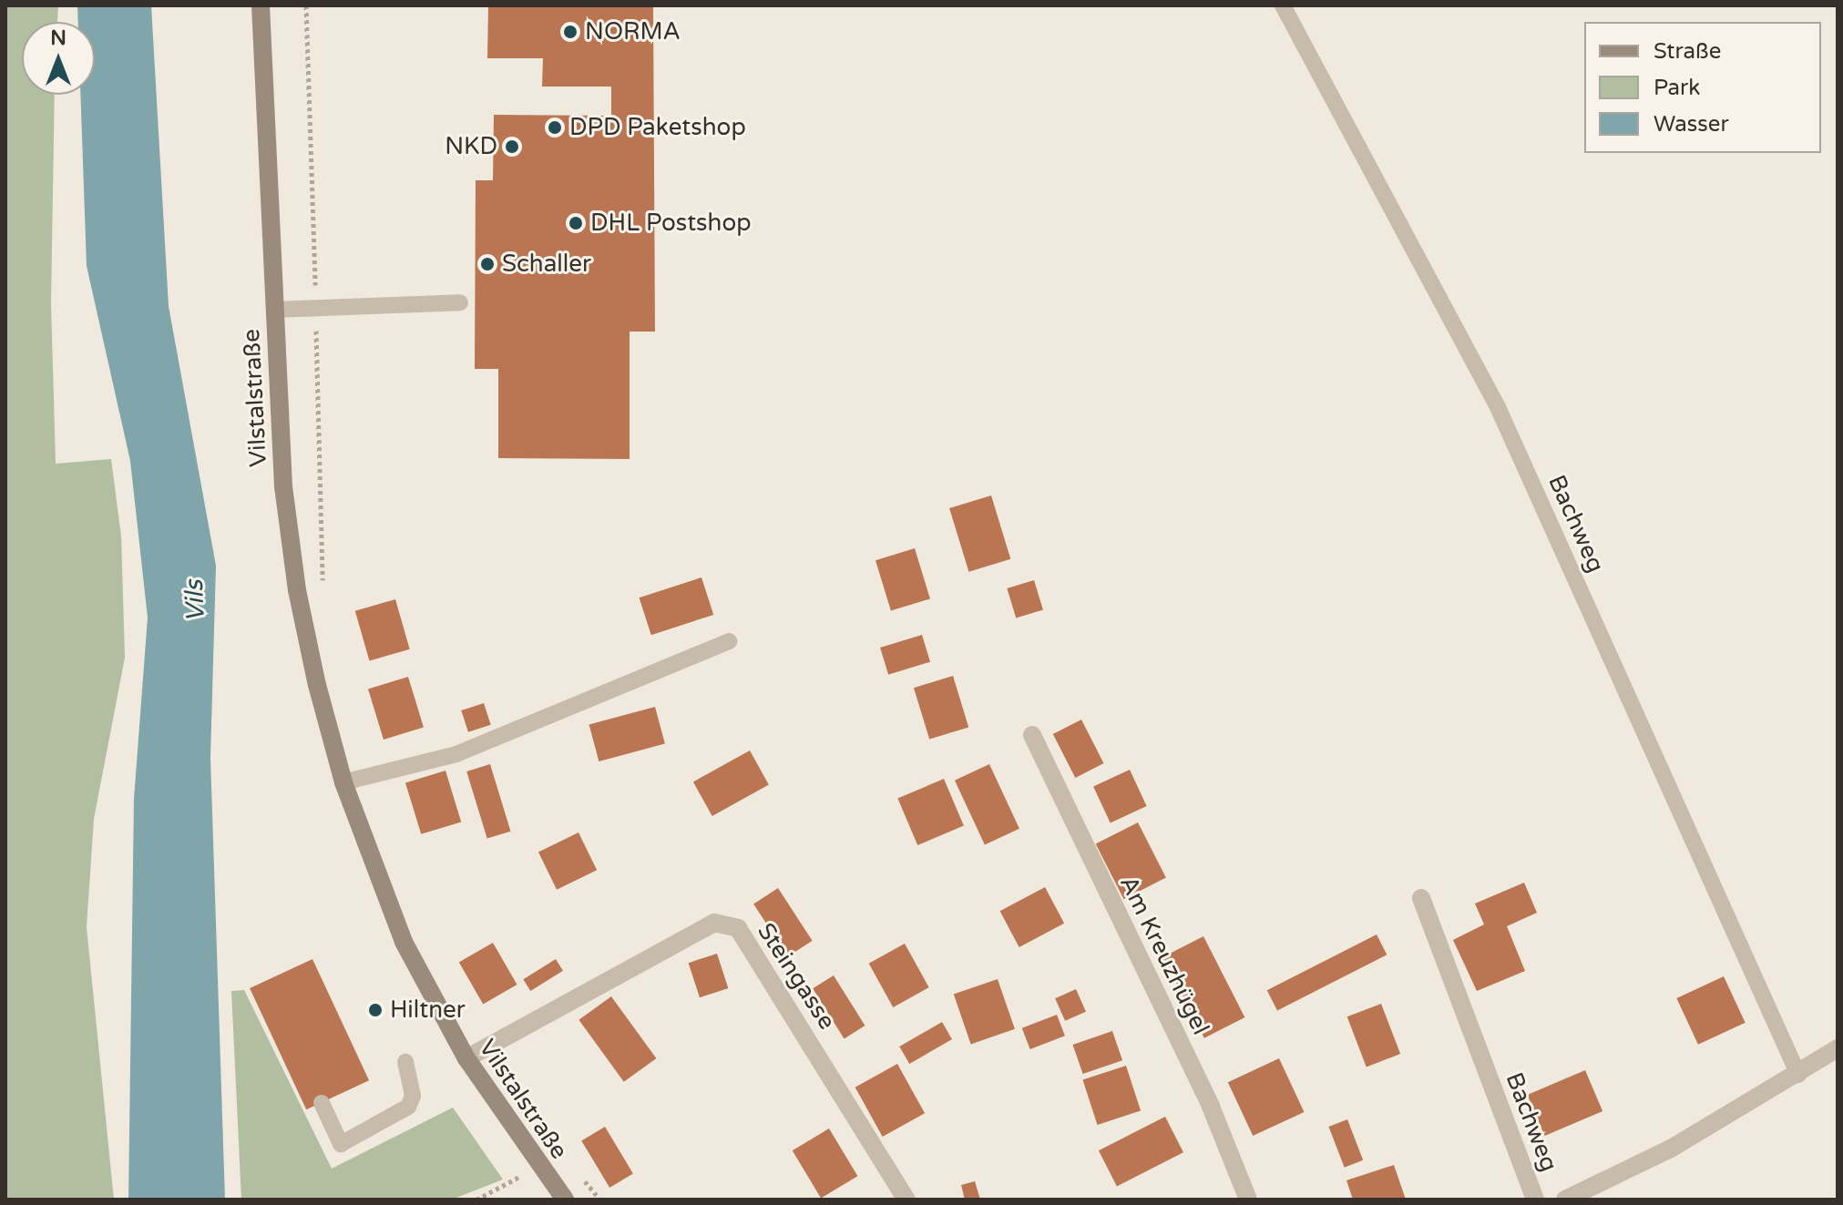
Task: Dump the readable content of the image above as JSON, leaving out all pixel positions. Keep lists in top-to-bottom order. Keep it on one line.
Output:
{"streets":{"main road":["Vilstalstraße"],"street":["Bachweg","Am Kreuzhügel","Steingasse"]},"crossings":[["Vilstalstraße","Steingasse"]],"water":["Vils"],"places":["NORMA","DPD Paketshop","NKD","DHL Postshop","Schaller","Hiltner"],"legend":["Straße","Park","Wasser"],"north":"top"}
